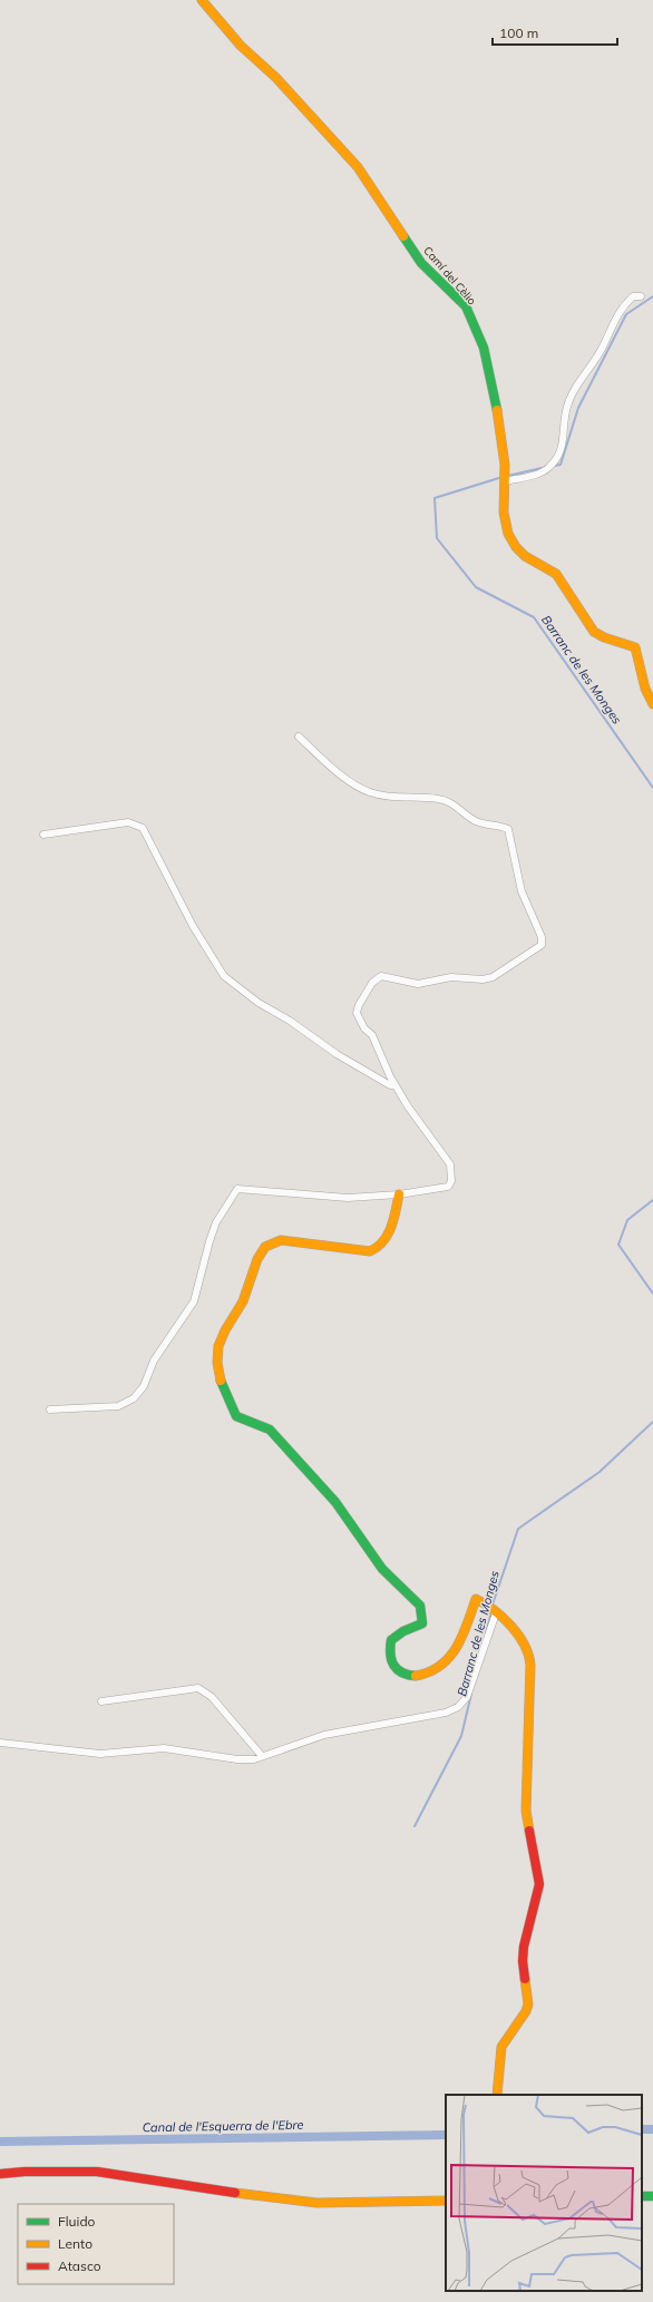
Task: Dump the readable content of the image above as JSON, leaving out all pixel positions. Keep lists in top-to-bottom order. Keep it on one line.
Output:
{"streets":{"street":["Camí del Cèlio"]},"water":["Barranc de les Monges","Canal de l'Esquerra de l'Ebre"],"legend":["Fluido","Lento","Atasco"],"scale_bar":"100 m"}
